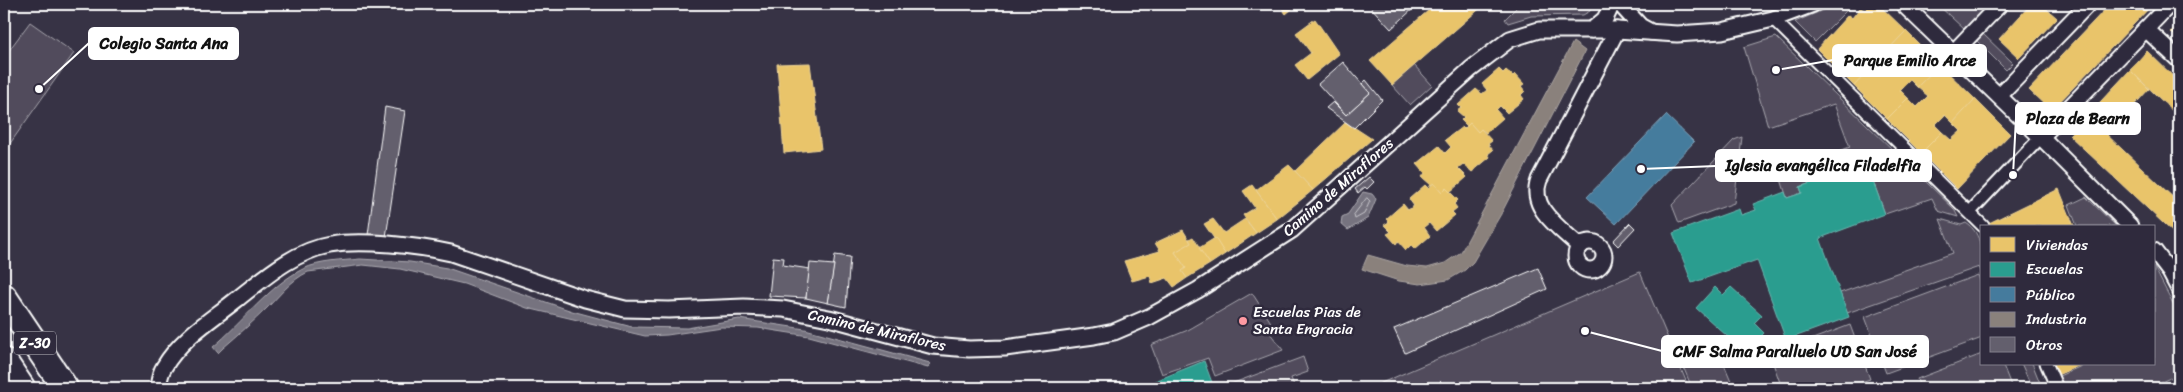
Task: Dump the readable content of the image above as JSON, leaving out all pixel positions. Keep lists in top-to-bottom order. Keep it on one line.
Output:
{"streets":{"highway":["Z-30"],"street":["Camino de Miraflores"]},"places":["Parque Emilio Arce","Colegio Santa Ana","Iglesia evangélica Filadelfia","Plaza de Bearn","Escuelas Pias de Santa Engracia","CMF Salma Paralluelo UD San José"],"legend":["Viviendas","Escuelas","Público","Industria","Otros"]}
